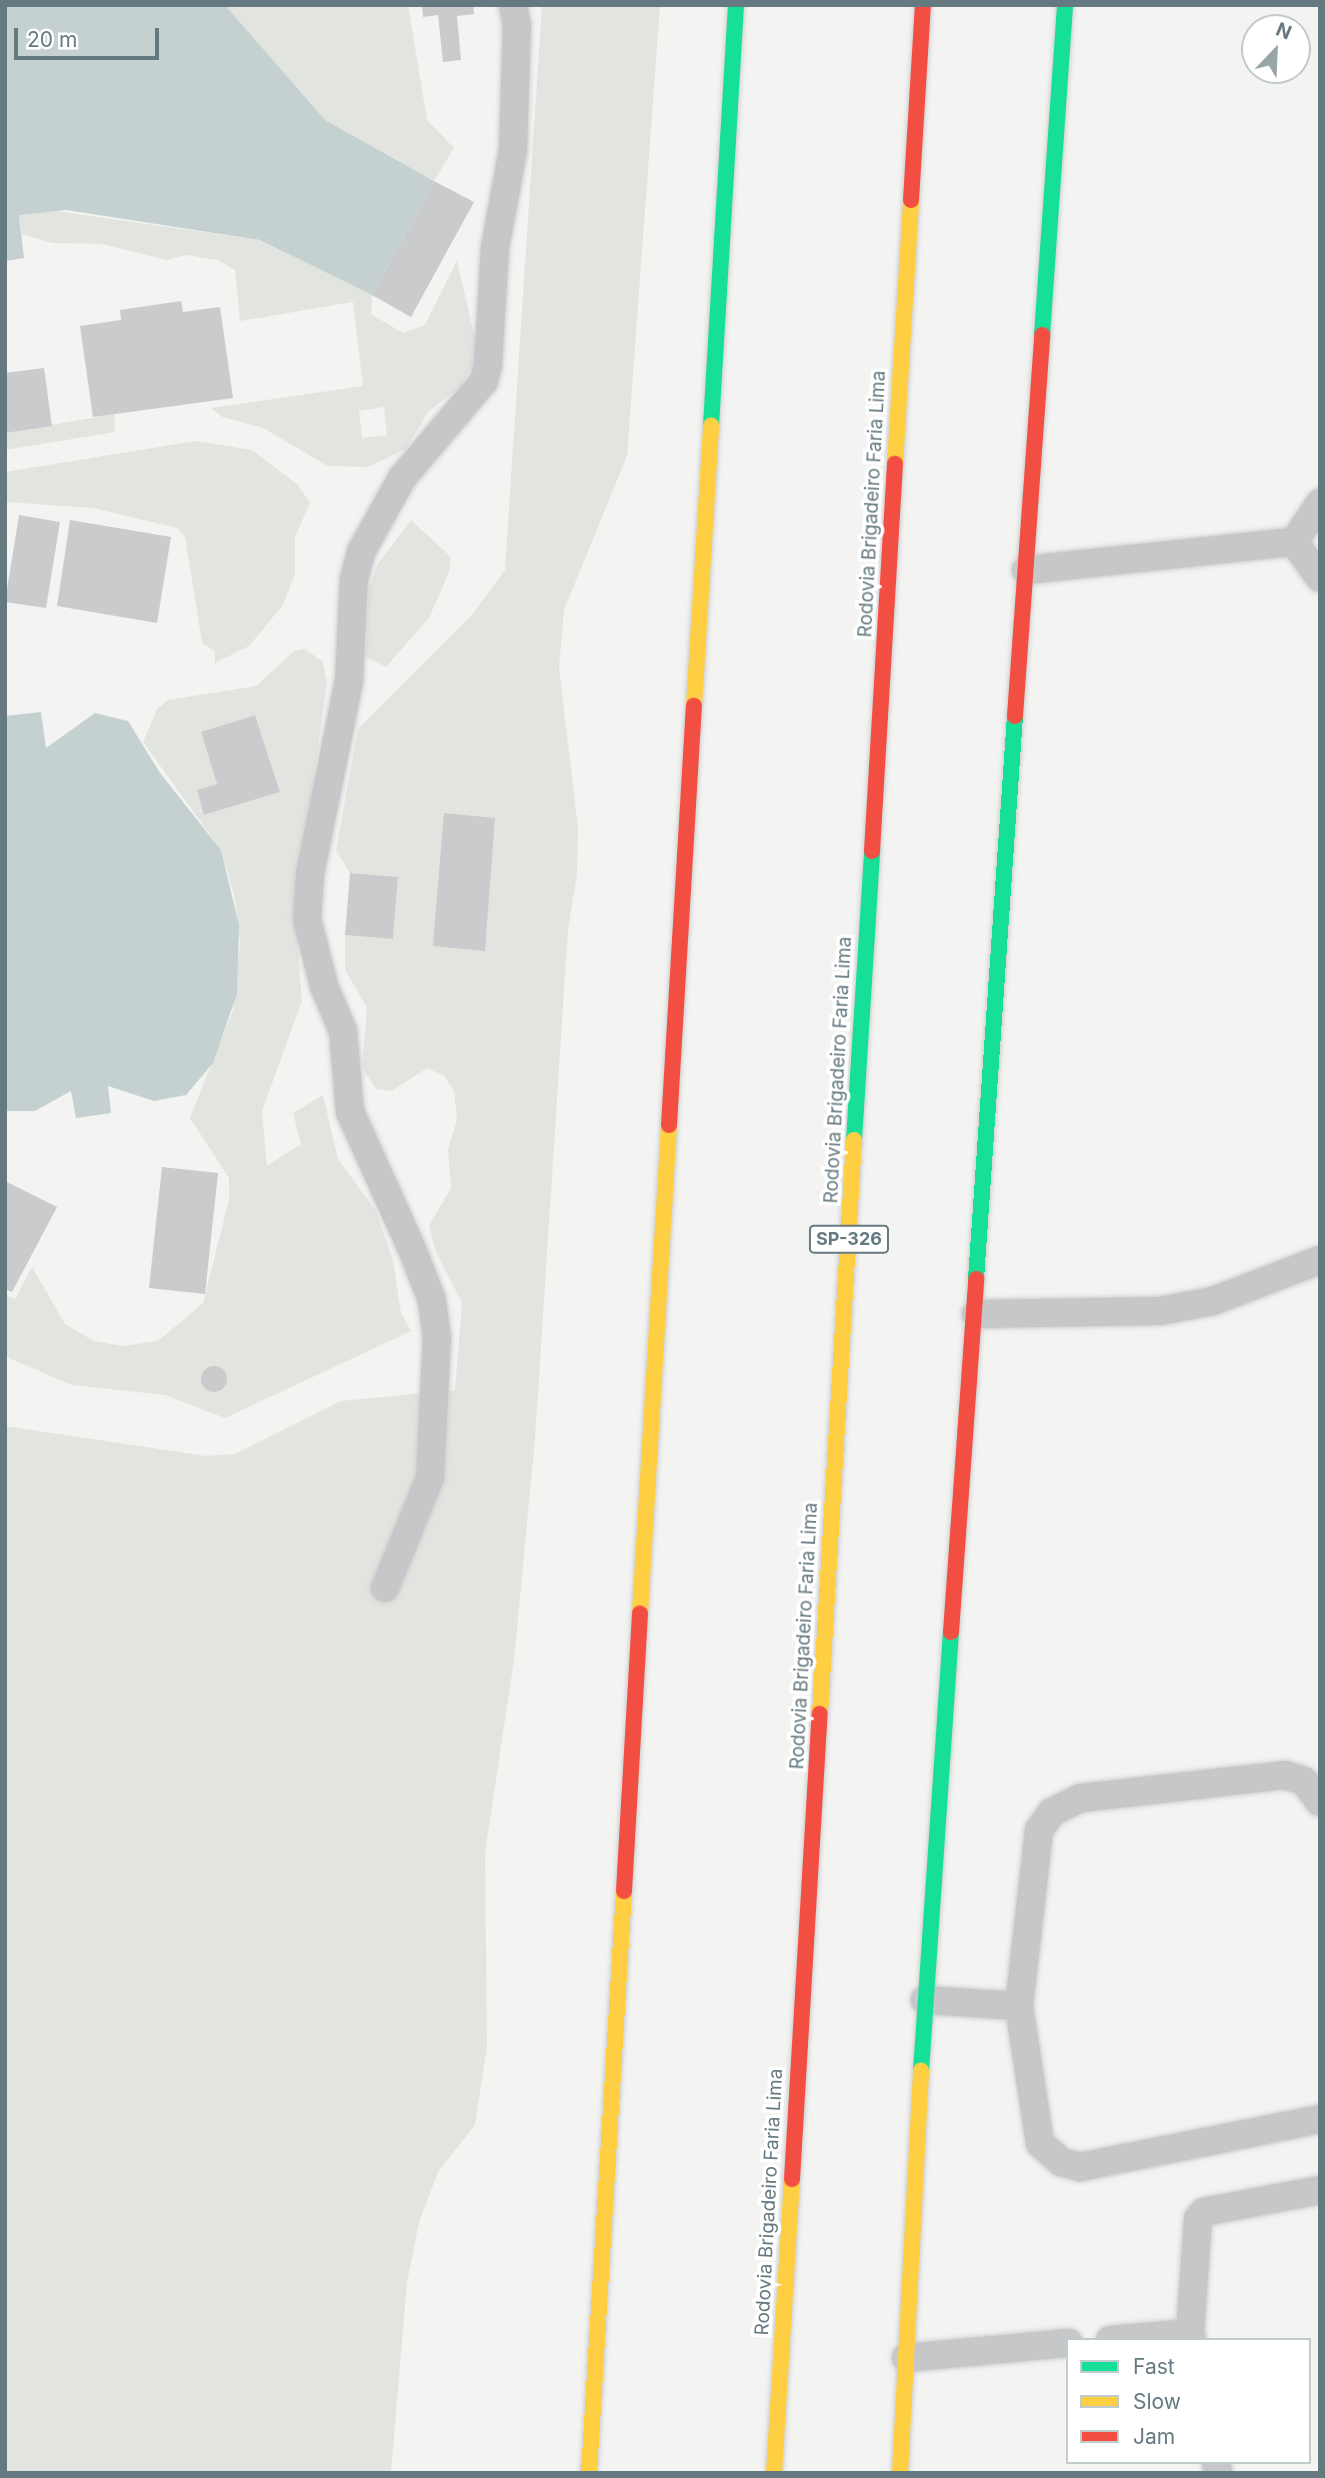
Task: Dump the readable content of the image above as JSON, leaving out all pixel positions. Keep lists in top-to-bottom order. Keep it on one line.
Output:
{"streets":{"main road":["Rodovia Brigadeiro Faria Lima","SP-326"]},"legend":["Fast","Slow","Jam"],"scale_bar":"20 m","north":"top right"}
